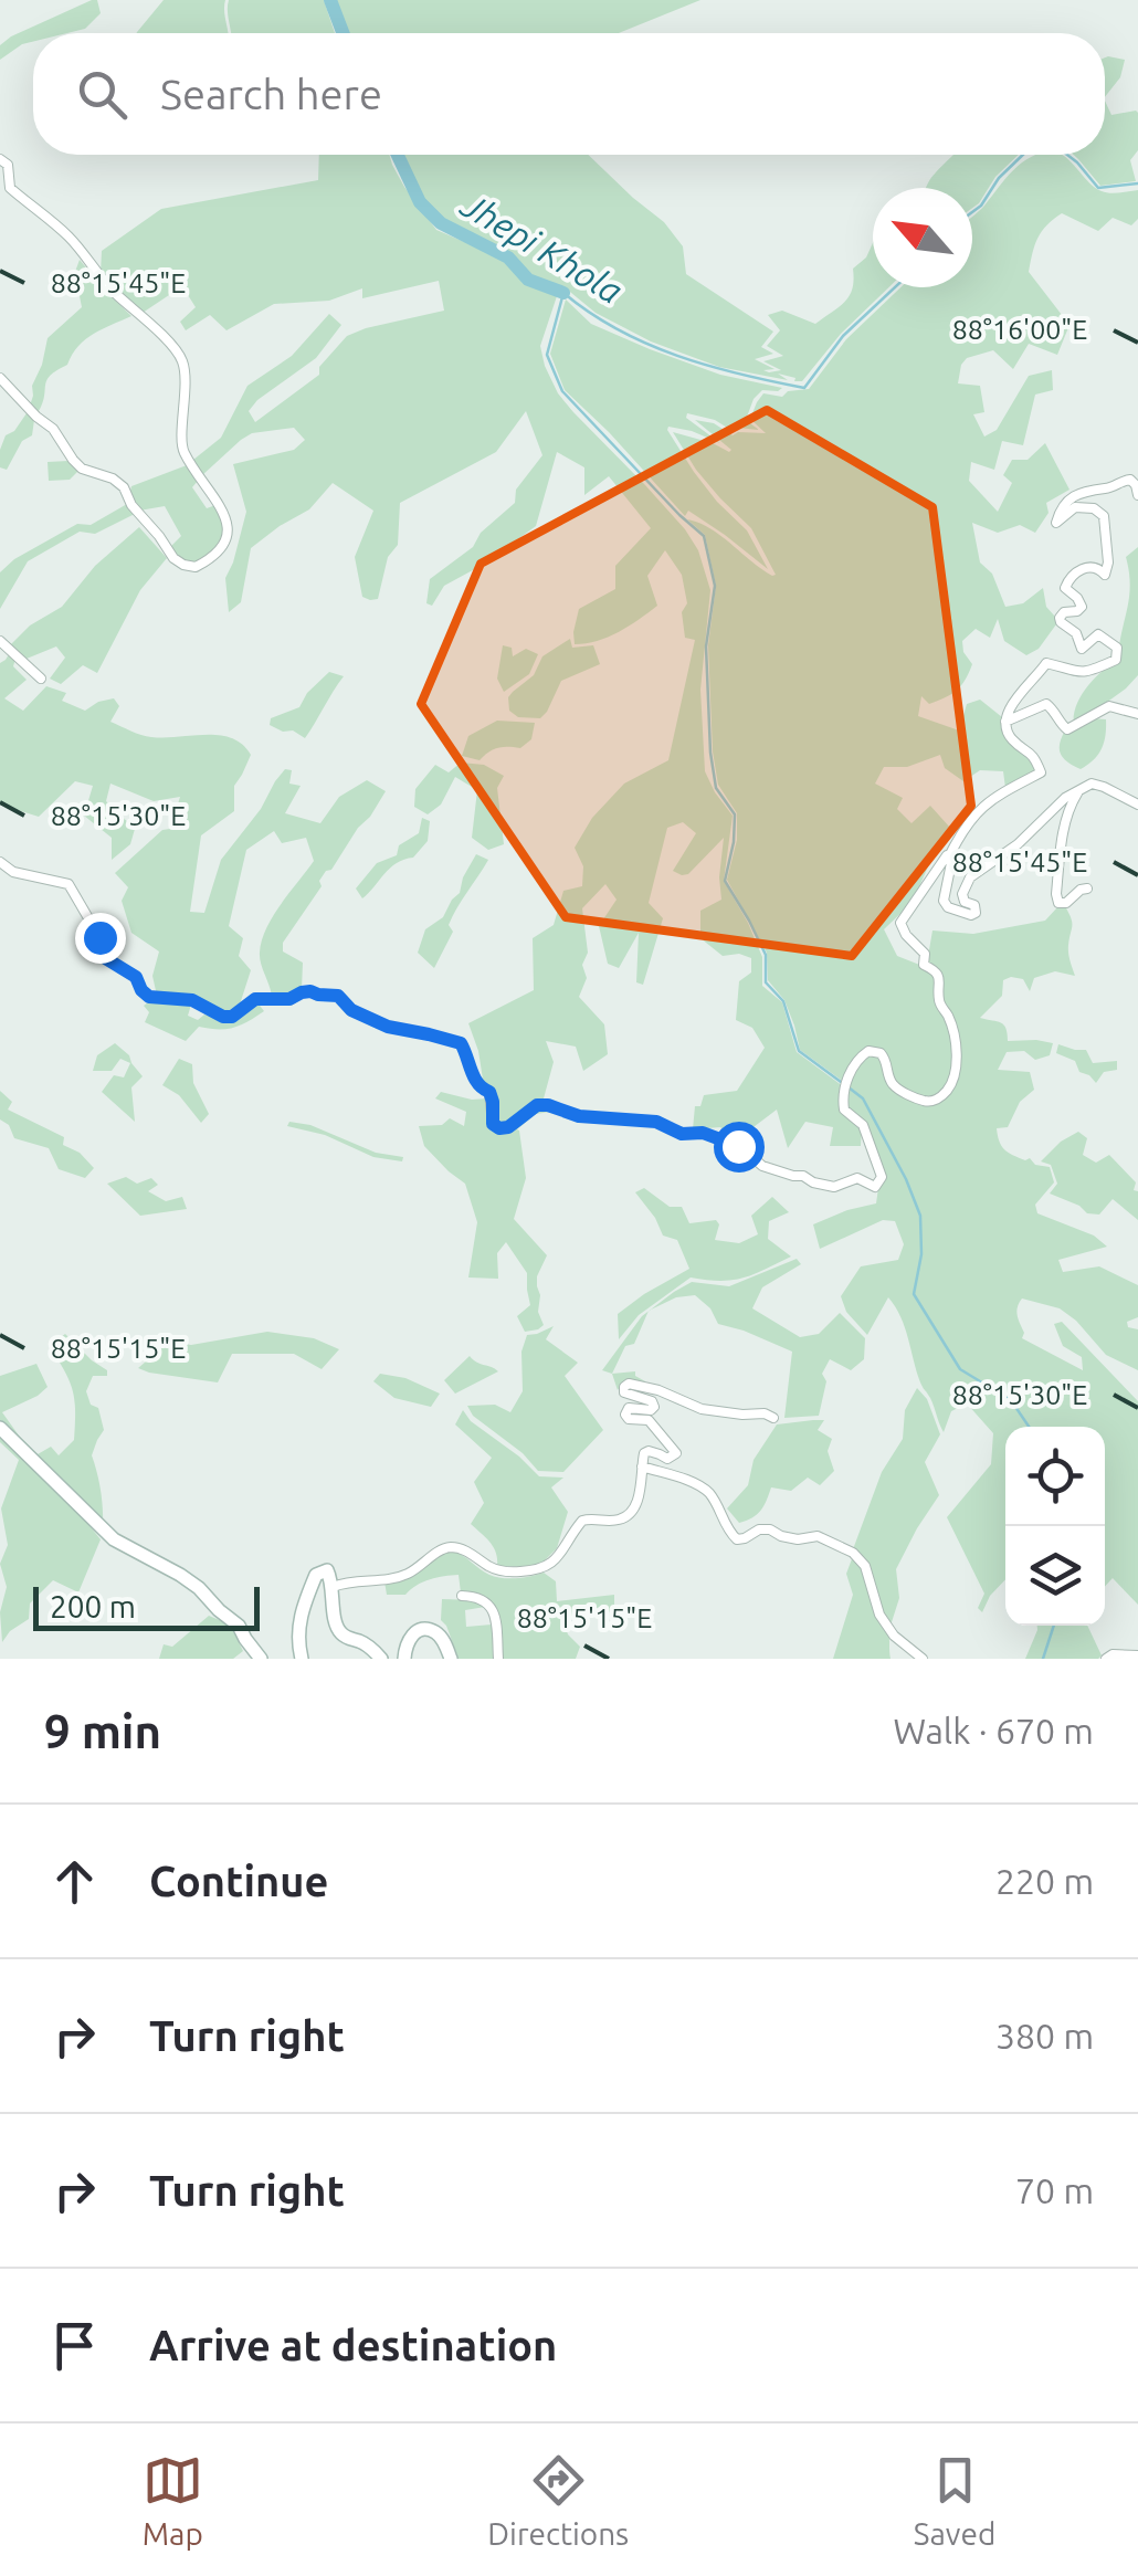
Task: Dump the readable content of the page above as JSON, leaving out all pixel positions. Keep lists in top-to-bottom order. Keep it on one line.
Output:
{"water":["Jhepi Khola"],"scale_bar":"200 m","north":"top left","page":{"search":"Search here","scale":"200 m","heading":["9 min","Walk · 670 m"],"list":[["Continue","220 m"],["Turn right","380 m"],["Turn right","70 m"],"Arrive at destination"],"nav":["Map","Directions","Saved"]},"coordinates":["88°15'45\"E","88°16'00\"E","88°15'30\"E","88°15'15\"E"]}
